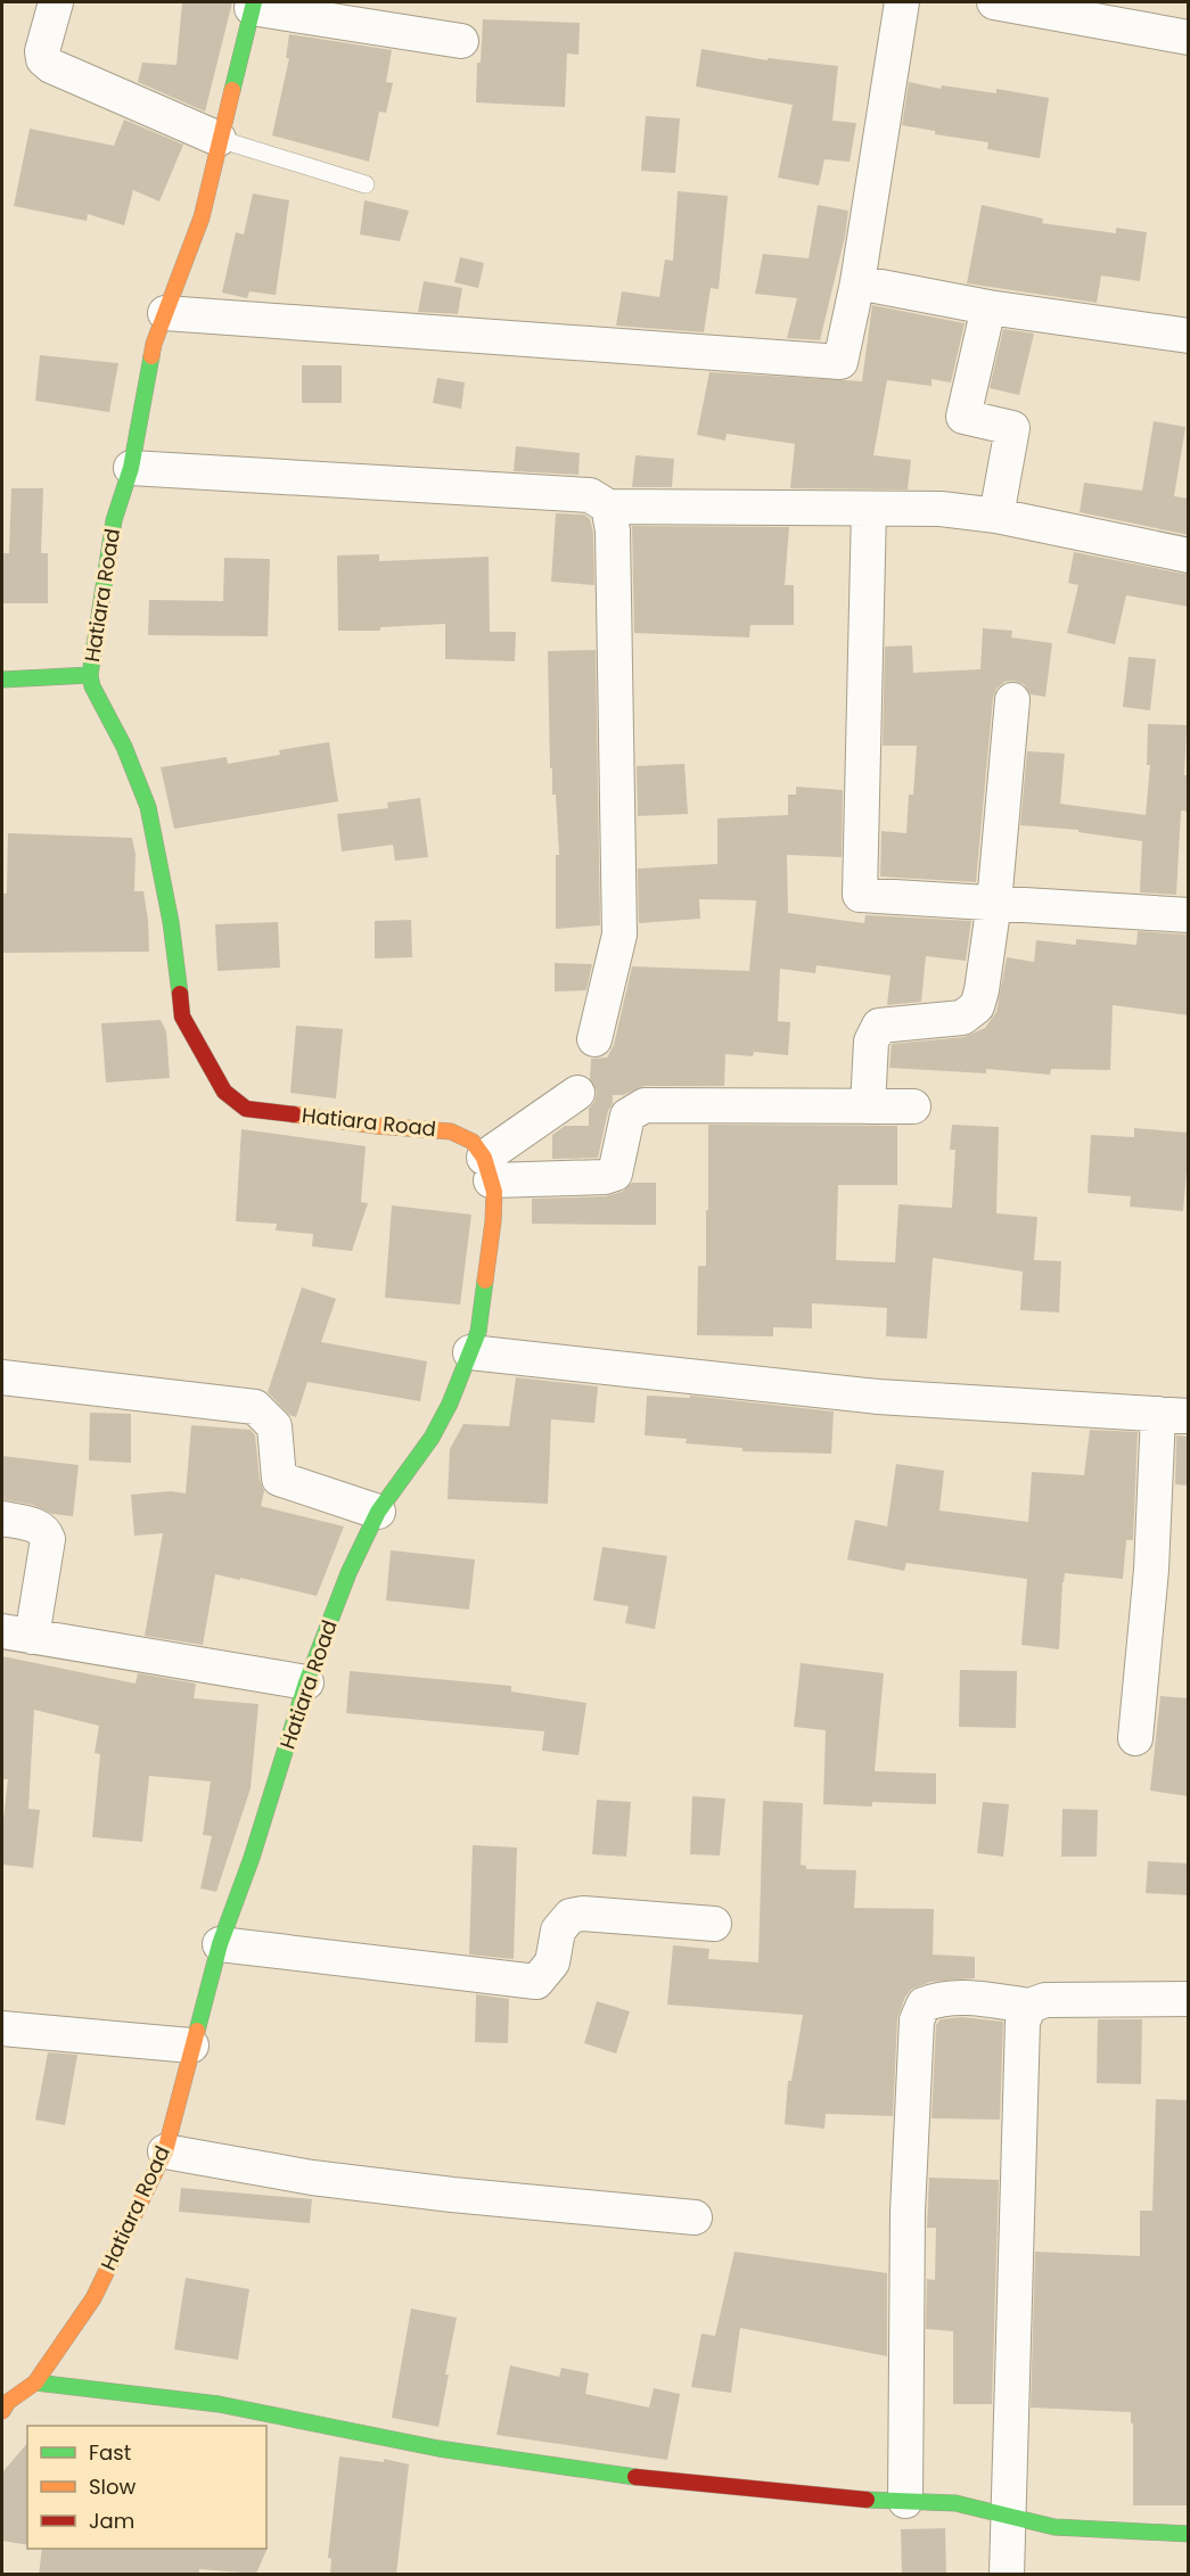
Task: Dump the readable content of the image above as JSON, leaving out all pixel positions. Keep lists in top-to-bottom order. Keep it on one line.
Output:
{"streets":{"street":["Hatiara Road"]},"legend":["Fast","Slow","Jam"]}
